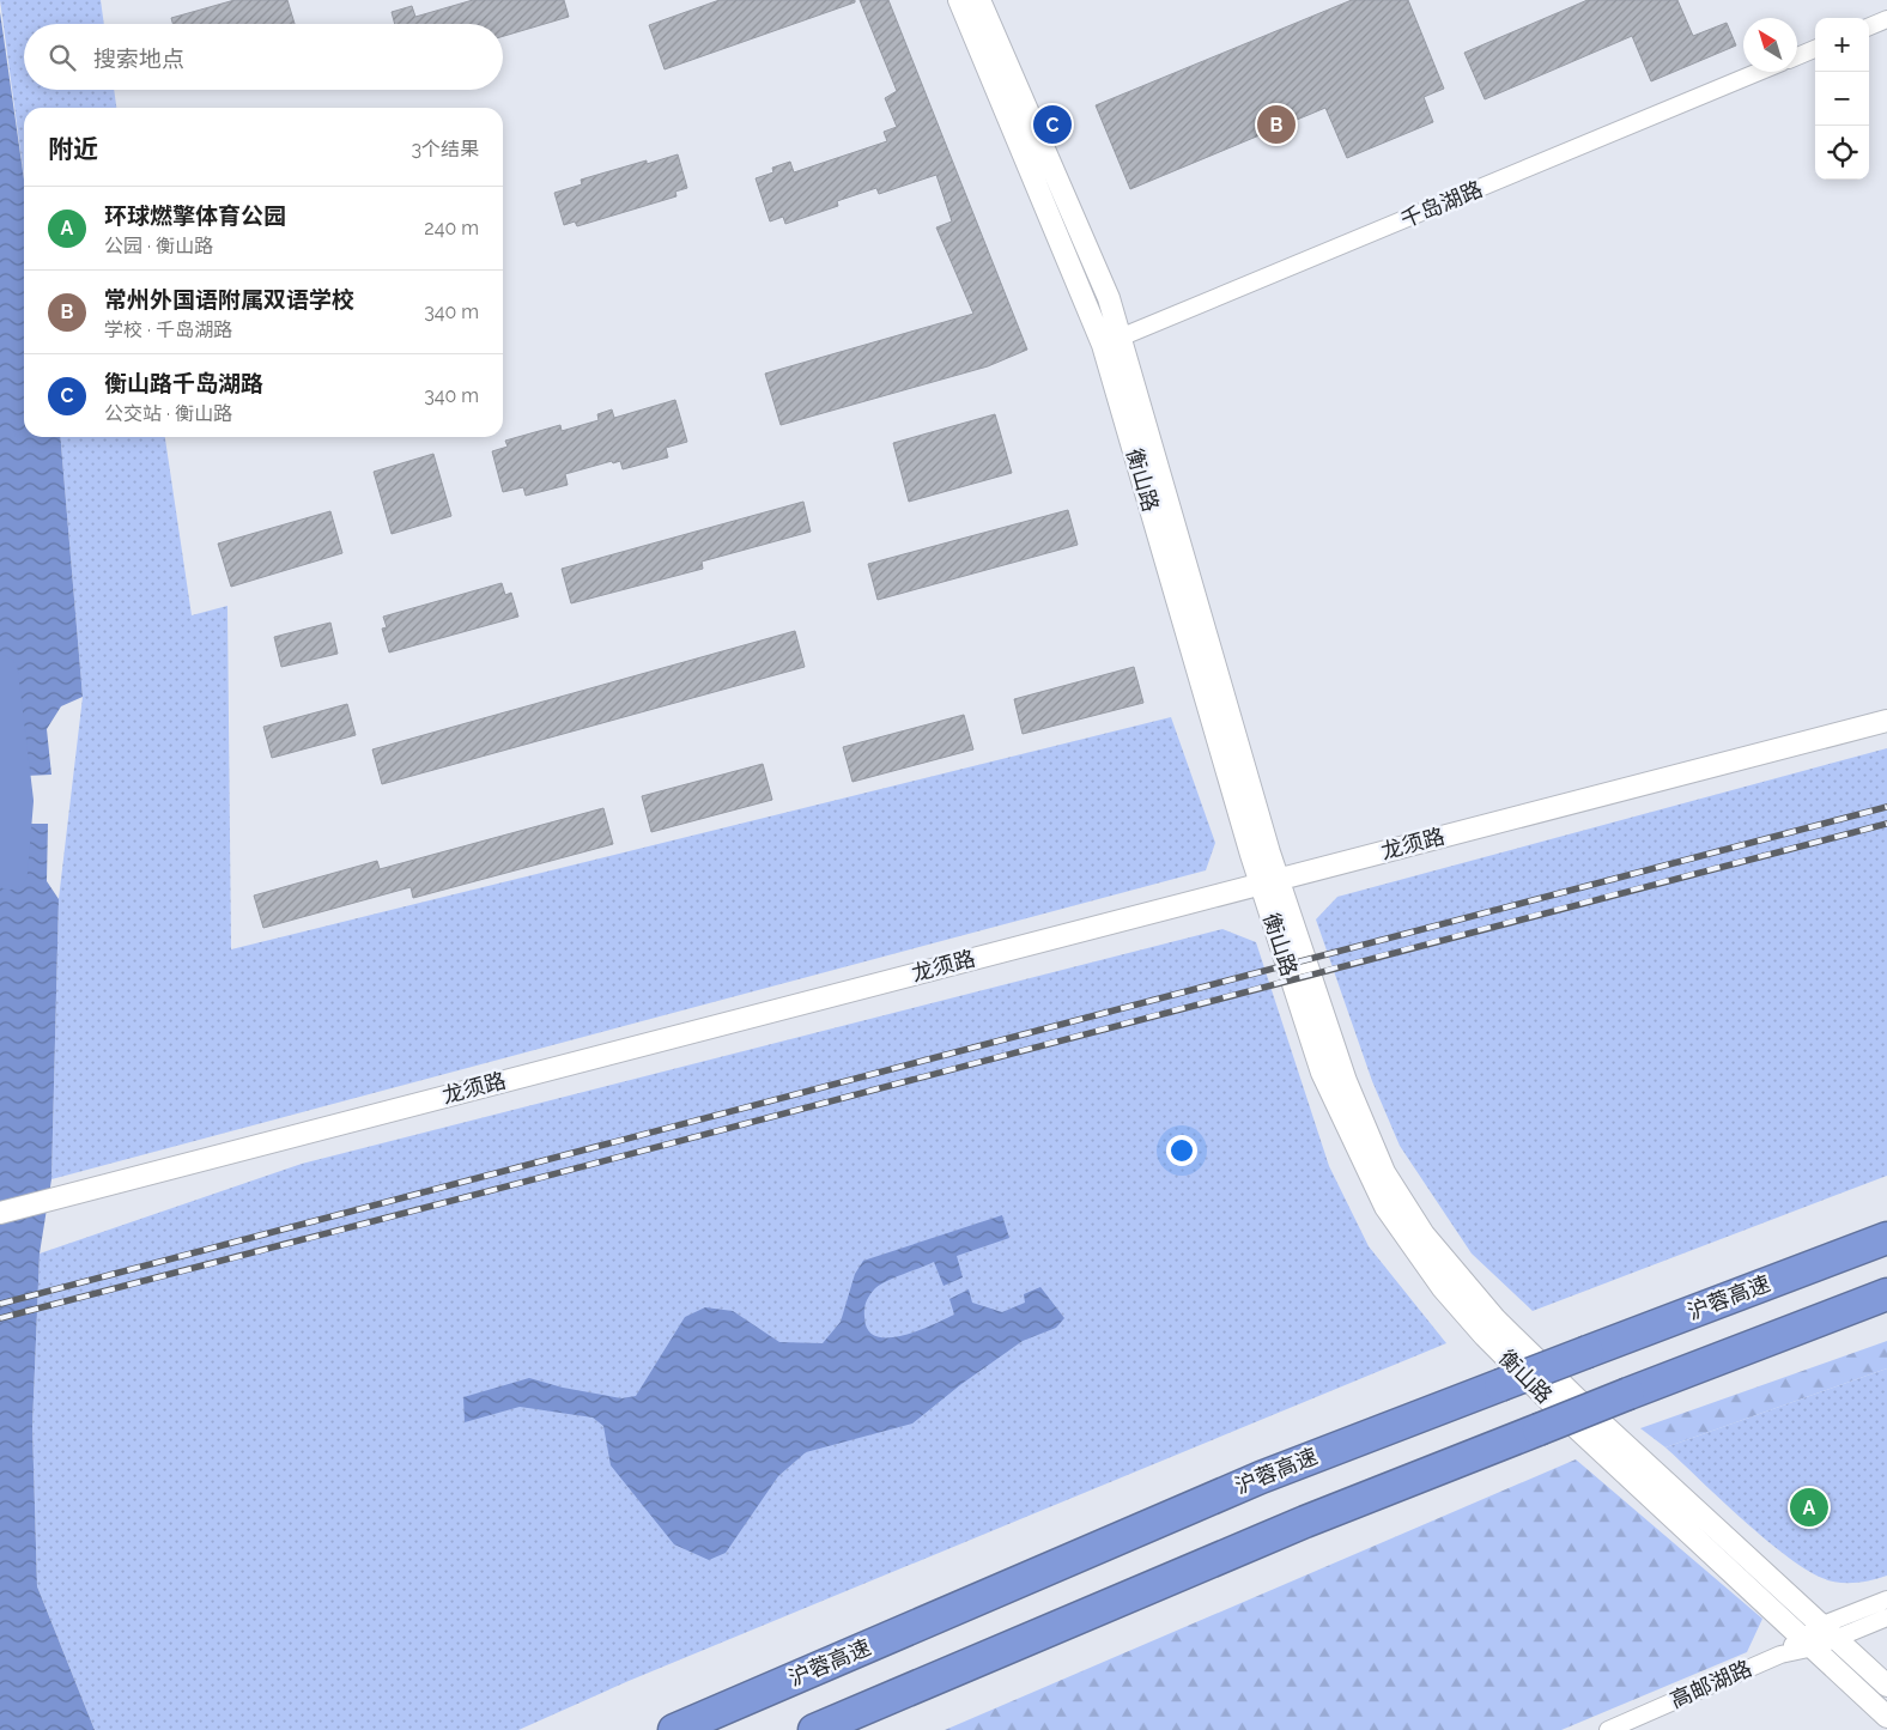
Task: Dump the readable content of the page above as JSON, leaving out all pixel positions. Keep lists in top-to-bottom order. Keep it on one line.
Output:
{"streets":{"highway":["沪蓉高速"],"street":["千岛湖路","衡山路","龙须路","高邮湖路"]},"crossings":[["千岛湖路","衡山路"],["衡山路","龙须路"],["衡山路","高邮湖路"]],"north":"top left","page":{"map_buttons":["+","−"],"search":"搜索地点","pins":["B","C","A"],"heading":["附近","3个结果"],"list":[{"mark":"A","name":"环球燃擎体育公园","note":"公园 · 衡山路","value":"240 m"},{"mark":"B","name":"常州外国语附属双语学校","note":"学校 · 千岛湖路","value":"340 m"},{"mark":"C","name":"衡山路千岛湖路","note":"公交站 · 衡山路","value":"340 m"}]}}
